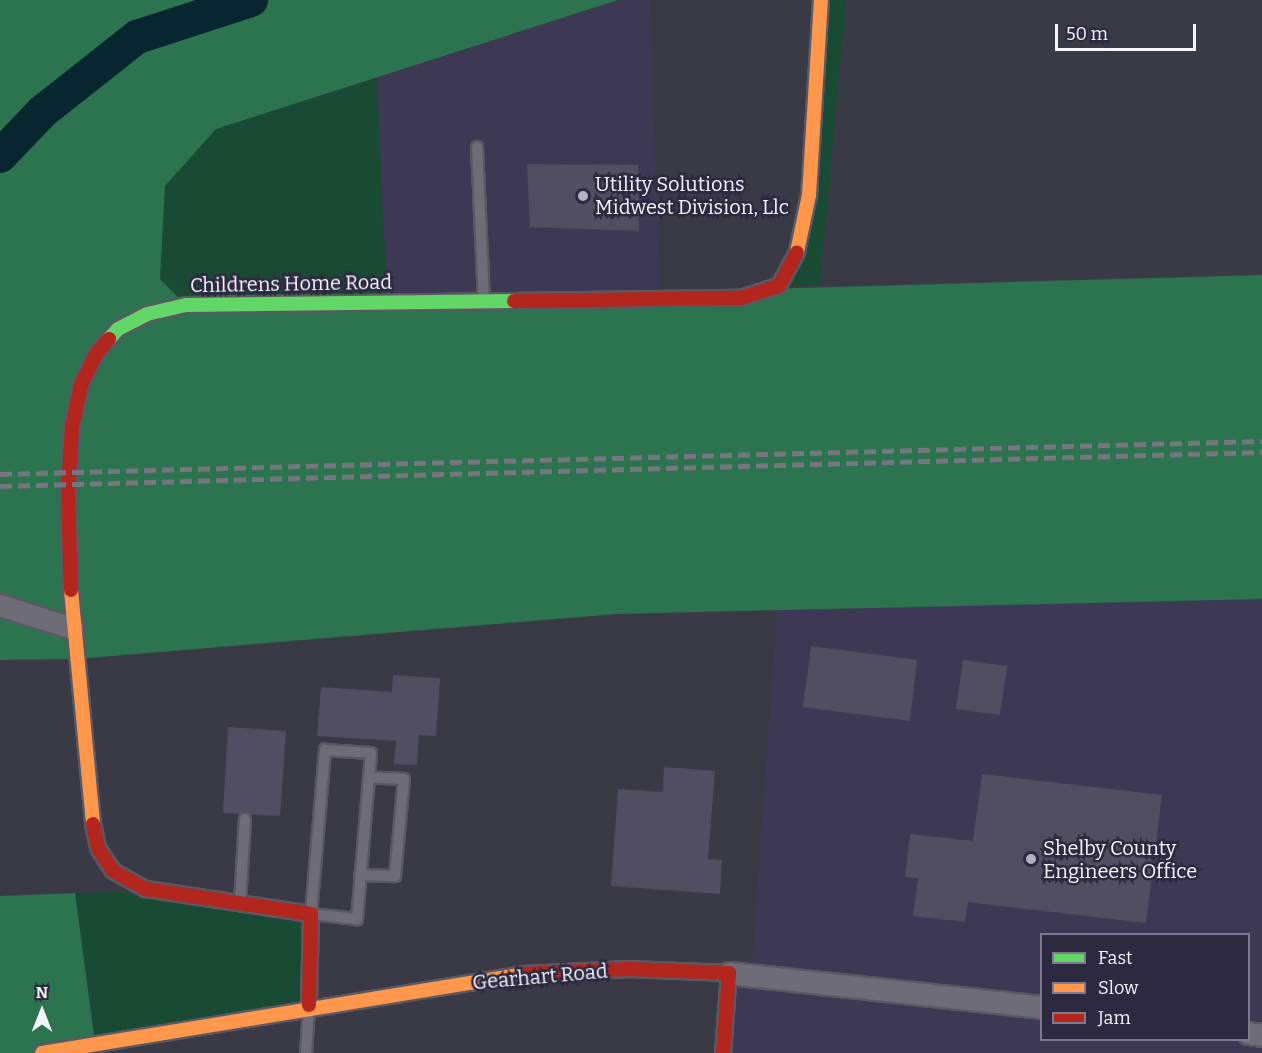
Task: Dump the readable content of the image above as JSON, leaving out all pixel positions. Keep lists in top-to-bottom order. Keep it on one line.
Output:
{"streets":{"street":["Childrens Home Road","Gearhart Road"]},"places":["Utility Solutions Midwest Division, Llc","Shelby County Engineers Office"],"legend":["Fast","Slow","Jam"],"scale_bar":"50 m","north":"top"}
